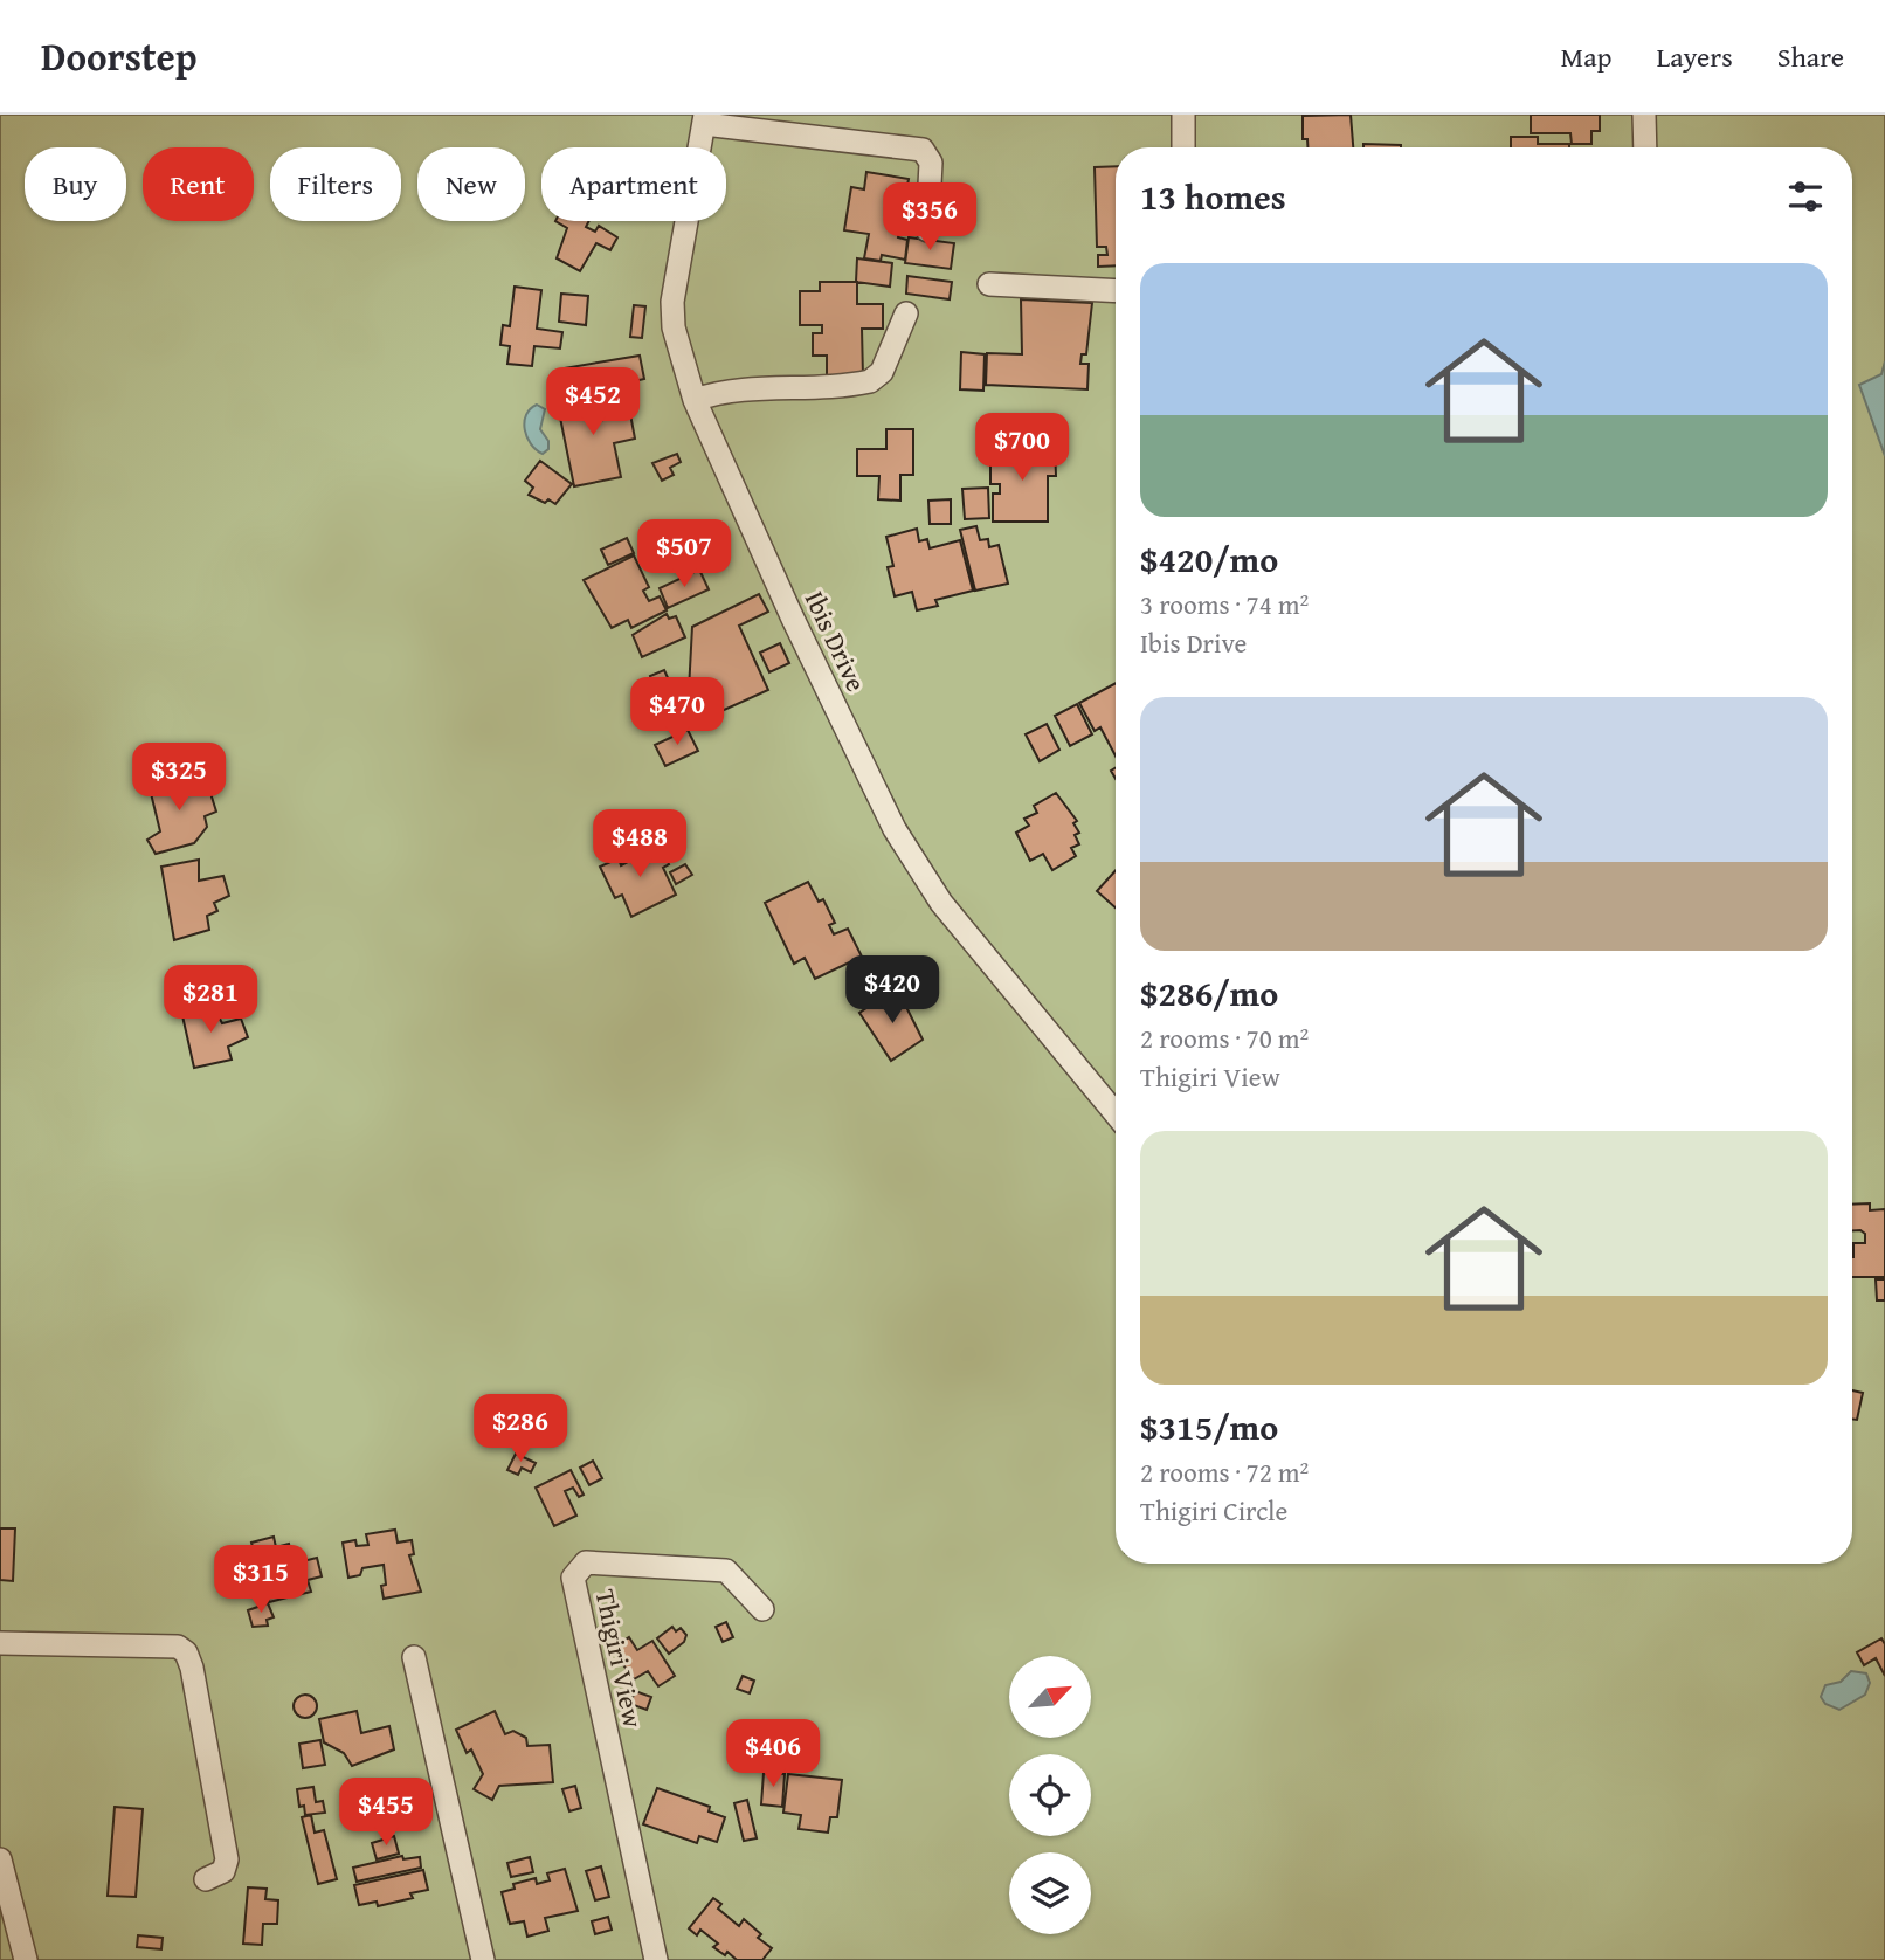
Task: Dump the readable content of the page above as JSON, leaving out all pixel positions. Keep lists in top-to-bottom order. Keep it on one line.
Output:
{"streets":{"street":["Ibis Drive","Thigiri View"]},"north":"top right","page":{"header":"Doorstep","nav":["Map","Layers","Share"],"chip":["Buy","Rent","Filters","New","Apartment"],"heading":"13 homes","price":["$356","$452","$700","$507","$470","$325","$488","$420","$281","$286","$315","$406","$455"],"list":[{"name":"$420/mo","note":"3 rooms · 74 m² · Ibis Drive"},{"name":"$286/mo","note":"2 rooms · 70 m² · Thigiri View"},{"name":"$315/mo","note":"2 rooms · 72 m² · Thigiri Circle"}]}}
